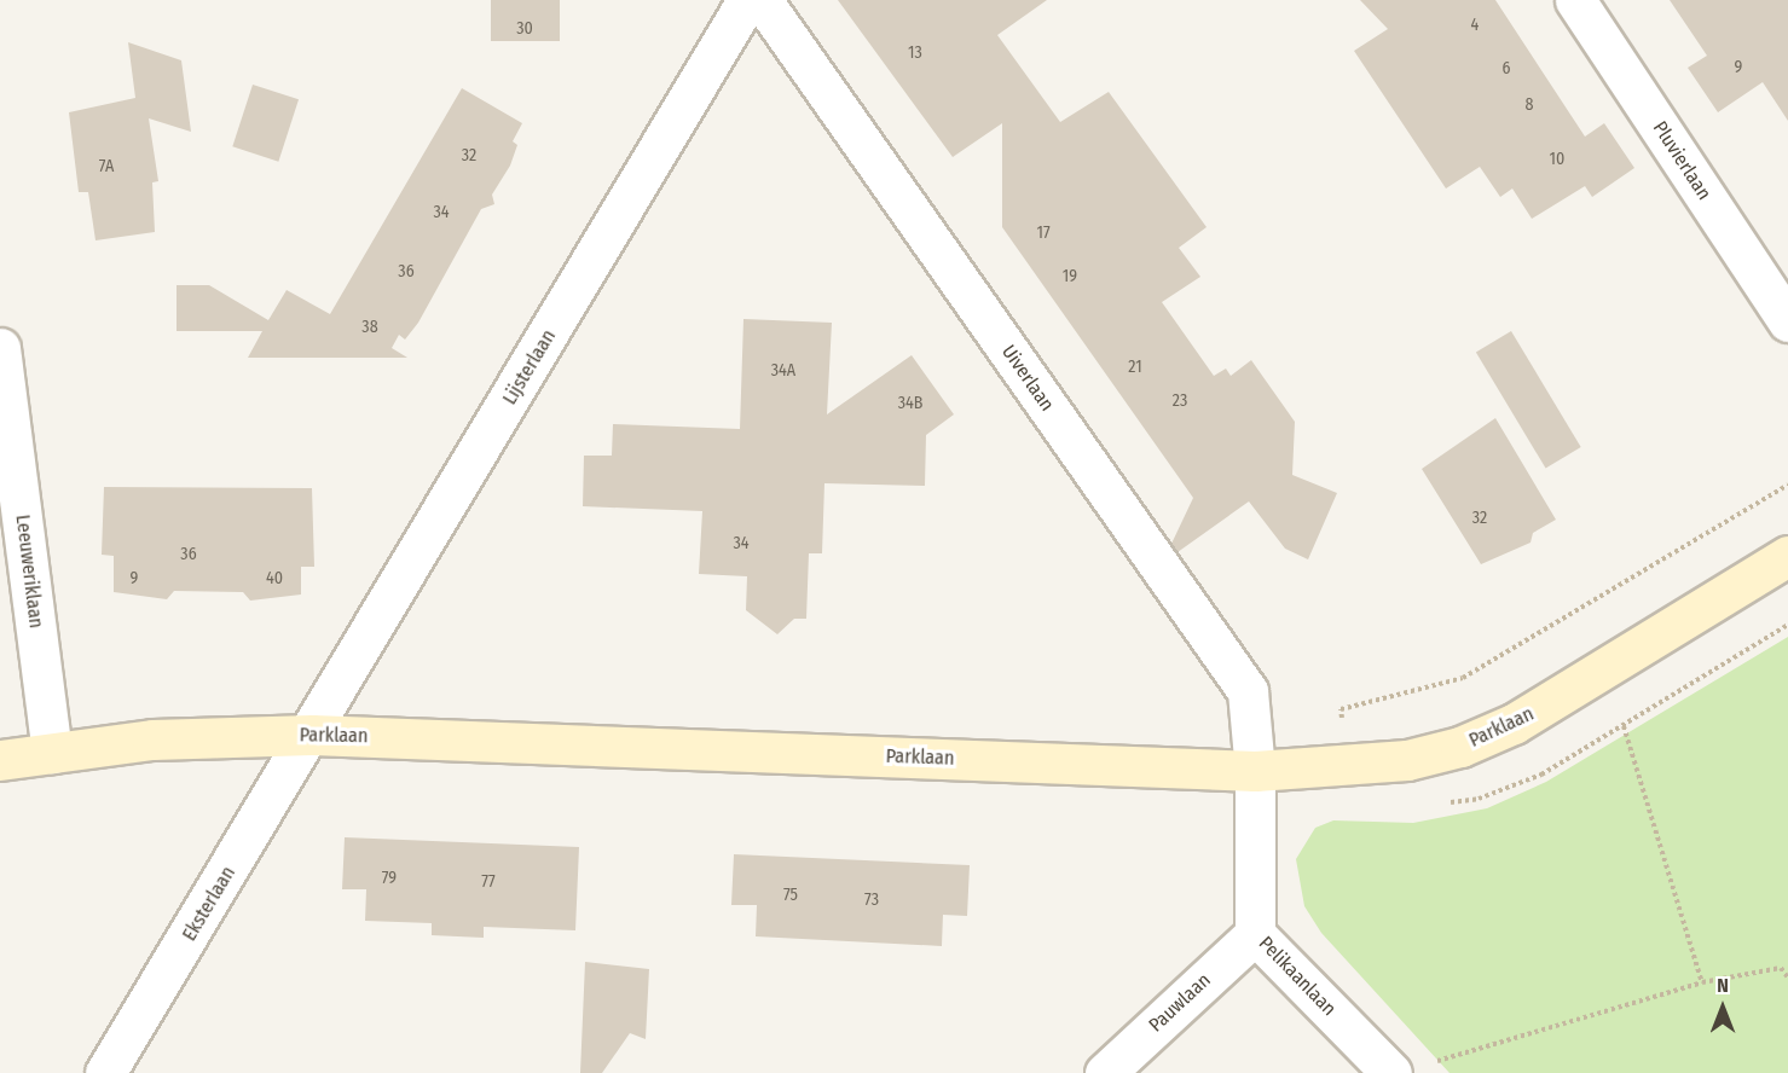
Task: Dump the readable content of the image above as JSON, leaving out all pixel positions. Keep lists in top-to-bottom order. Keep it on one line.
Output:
{"streets":{"street":["Pluvierlaan","Lijsterlaan","Uiverlaan","Leeuweriklaan","Parklaan","Eksterlaan","Pelikaanlaan","Pauwlaan"]},"crossings":[["Lijsterlaan","Parklaan"],["Lijsterlaan","Eksterlaan"],["Uiverlaan","Parklaan"],["Uiverlaan","Pelikaanlaan"],["Leeuweriklaan","Parklaan"],["Parklaan","Eksterlaan"],["Parklaan","Pelikaanlaan"],["Pelikaanlaan","Pauwlaan"]],"house_numbers":["4","30","13","9","6","8","32","10","7A","34","17","36","19","38","21","34A","23","34B","32","34","36","9","40","79","77","75","73"],"north":"top"}
